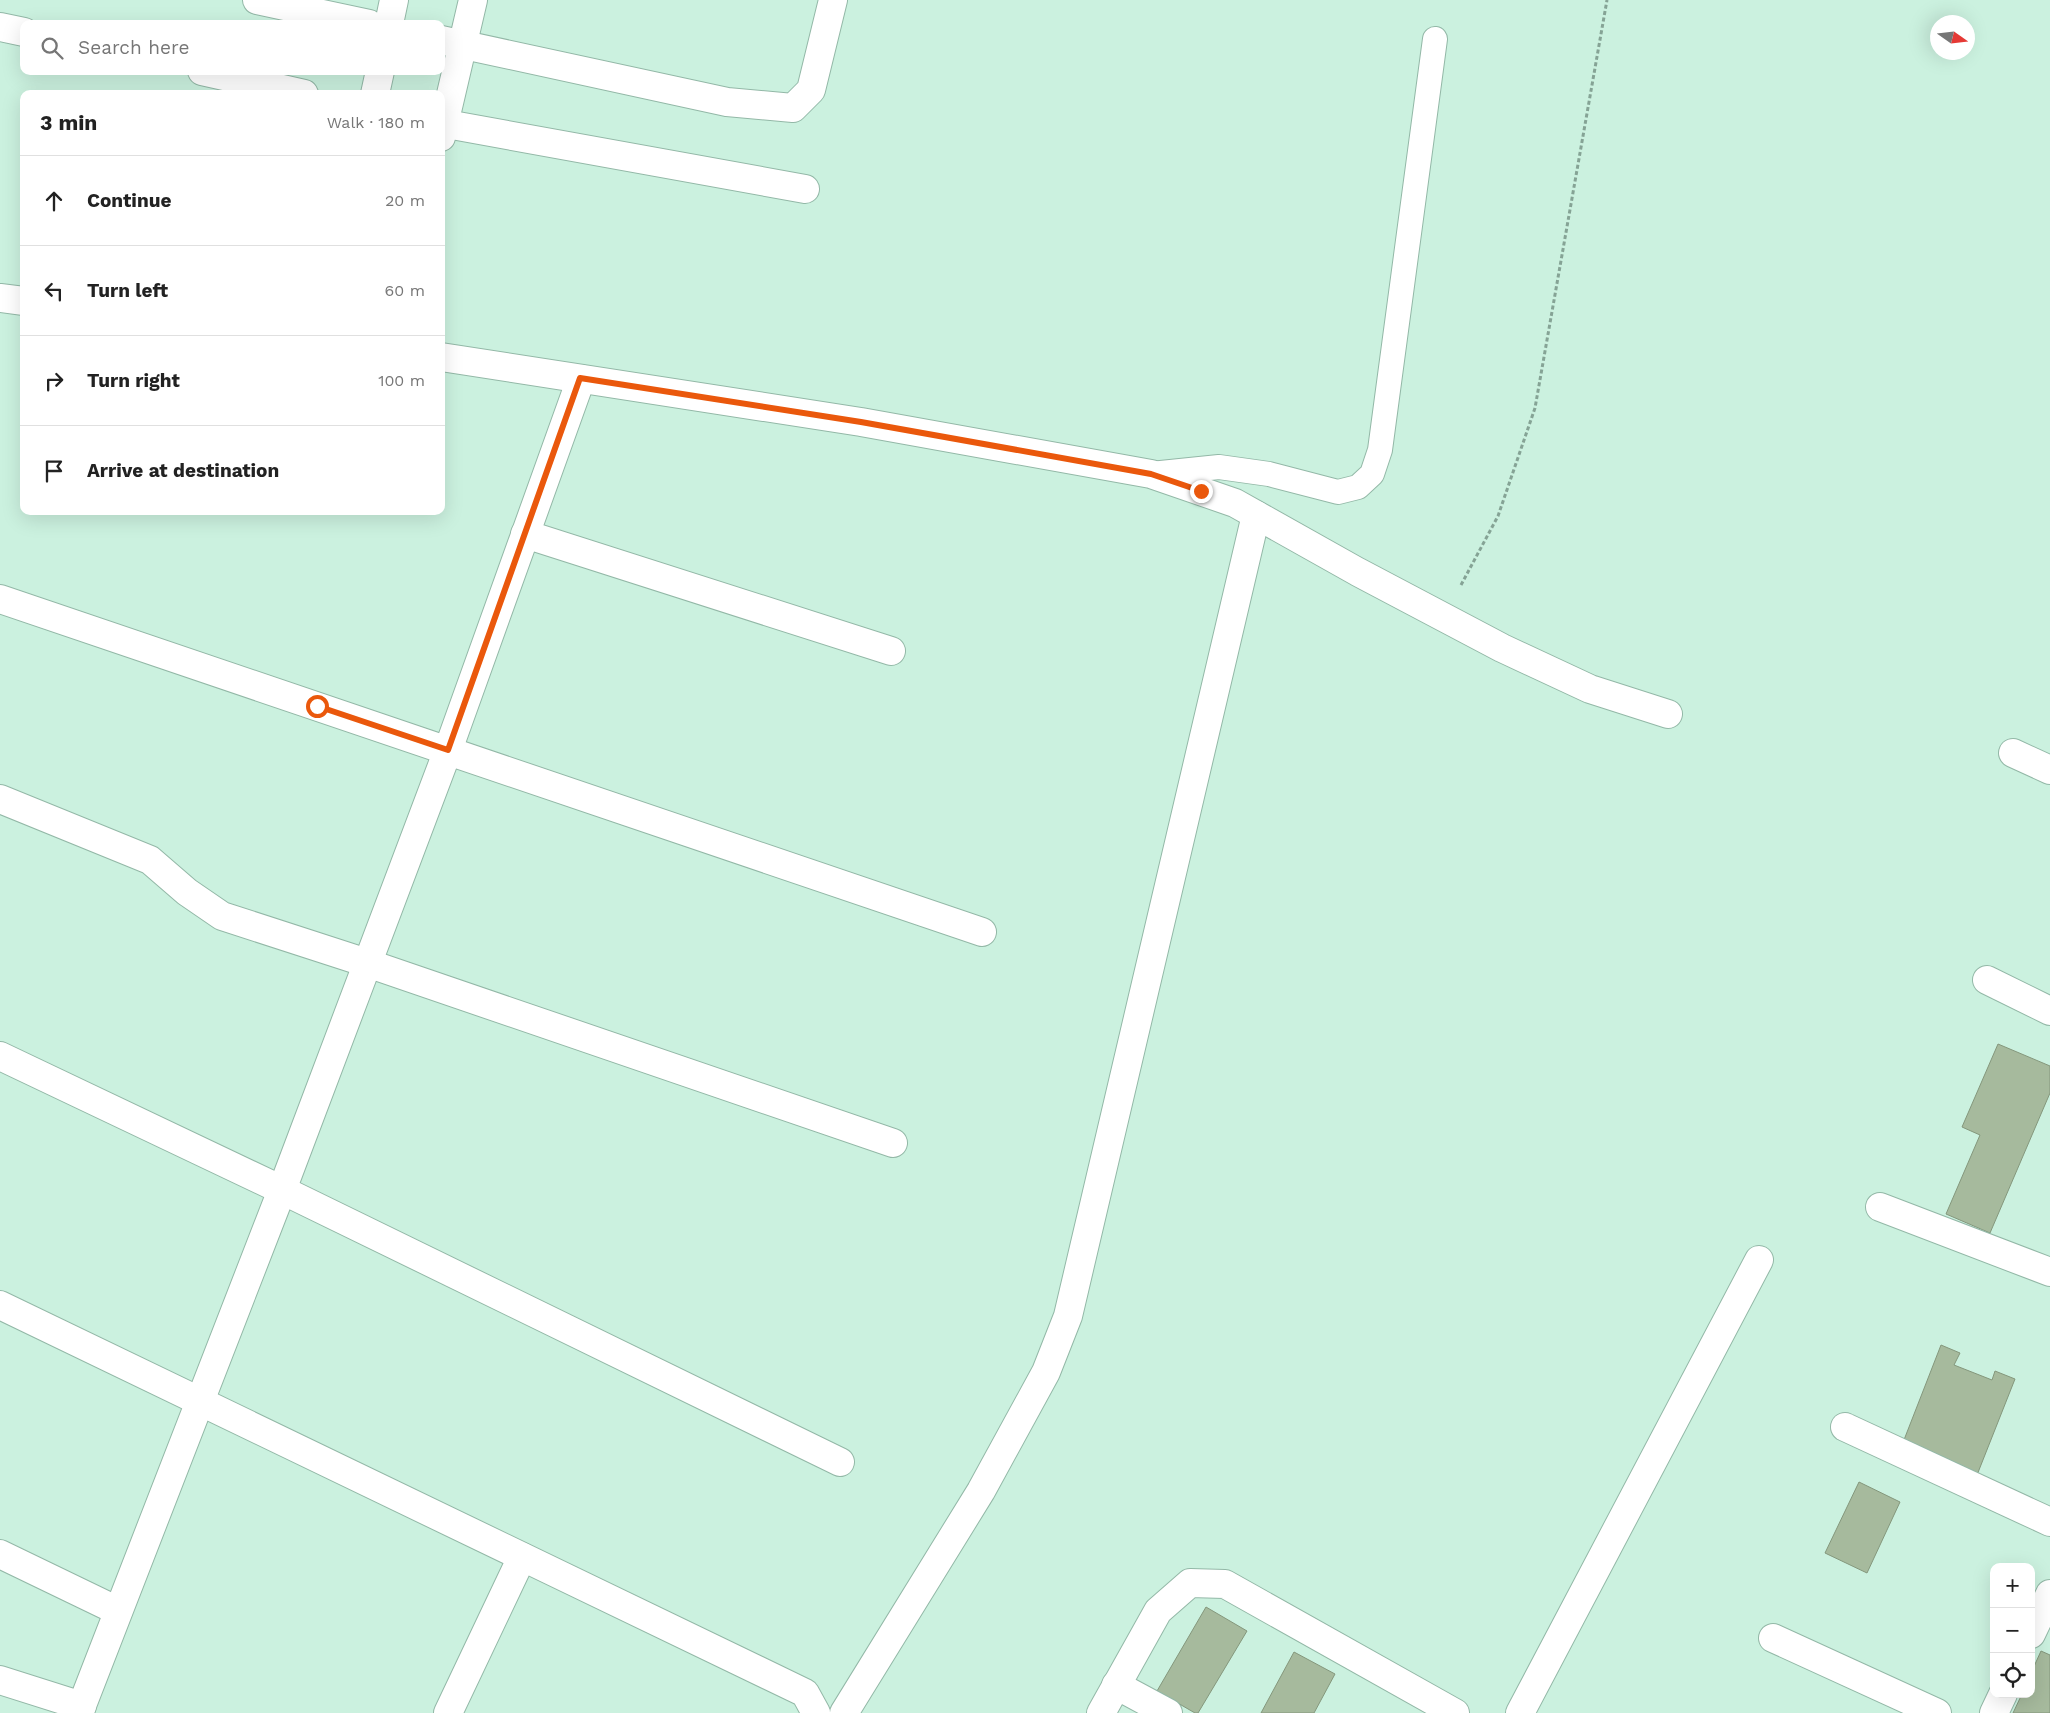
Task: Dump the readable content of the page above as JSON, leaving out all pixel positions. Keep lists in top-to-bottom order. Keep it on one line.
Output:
{"north":"right","page":{"search":"Search here","heading":["3 min","Walk · 180 m"],"list":[["Continue","20 m"],["Turn left","60 m"],["Turn right","100 m"],"Arrive at destination"],"map_buttons":["+","−"]}}
